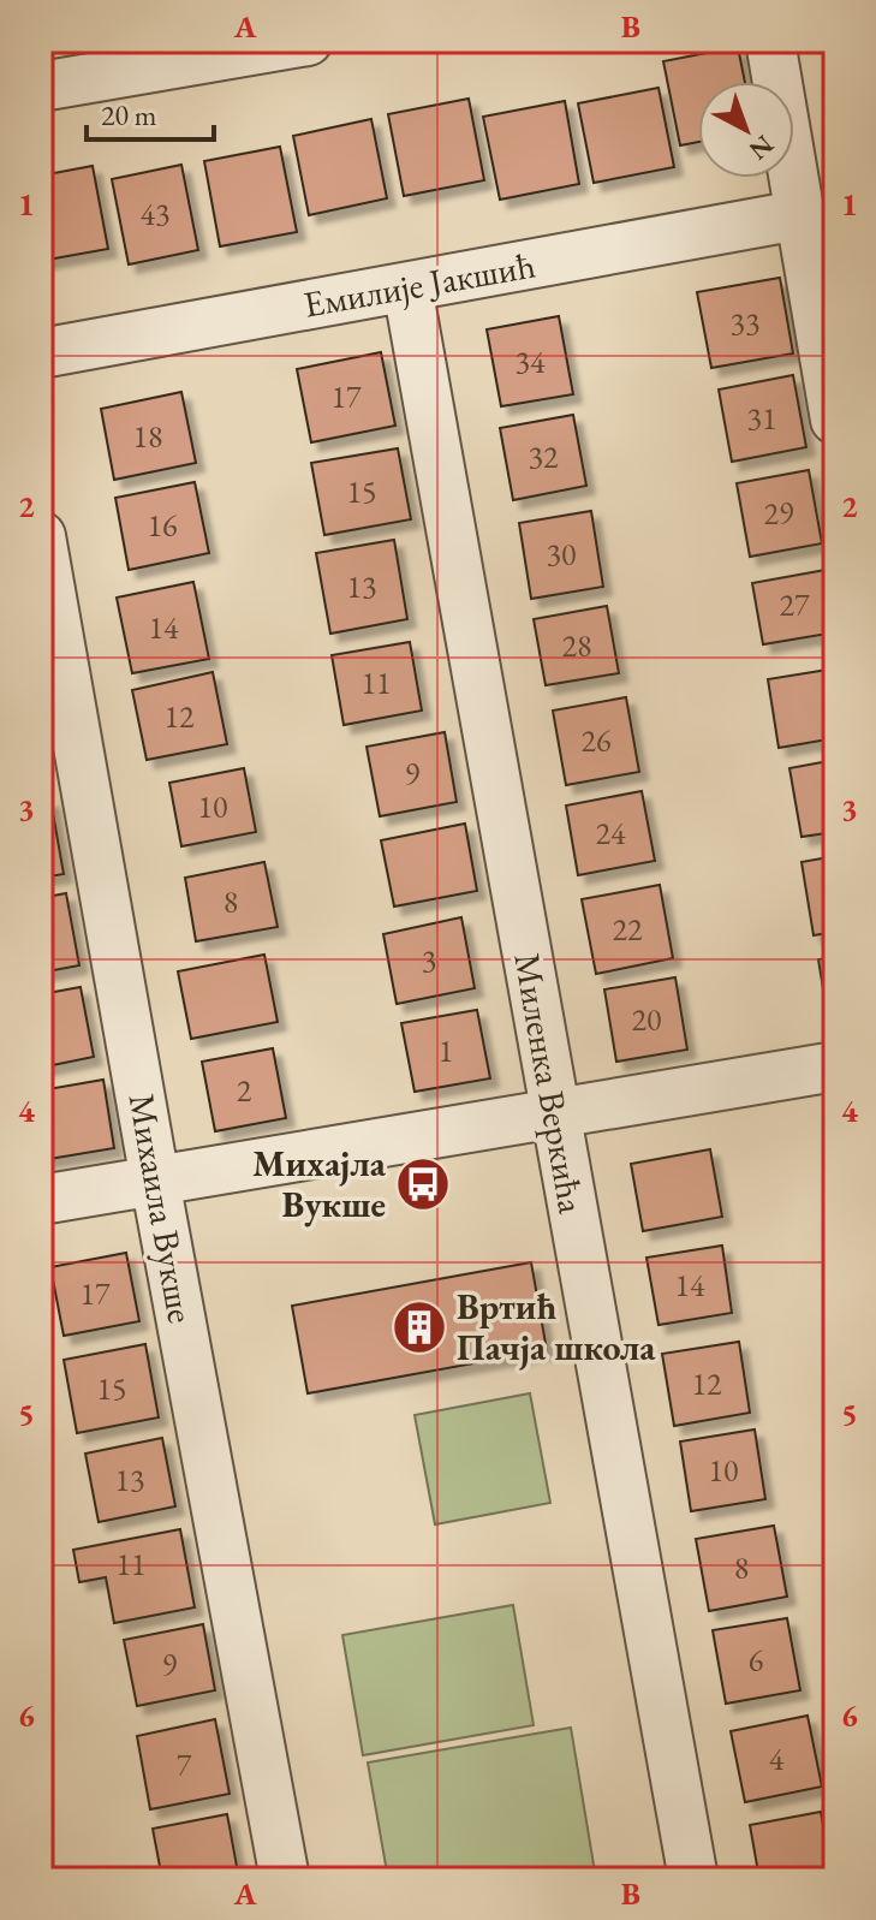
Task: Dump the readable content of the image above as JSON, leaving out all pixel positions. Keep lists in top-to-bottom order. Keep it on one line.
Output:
{"streets":{"street":["Емилије Јакшић","Миленка Веркића","Михаила Вукше"]},"crossings":[["Емилије Јакшић","Миленка Веркића"]],"places":{"bus stop":["Михајла Вукше"],"building":["Вртић Пачја школа"]},"house_numbers":["43","33","34","17","31","18","32","15","29","16","30","13","27","14","28","11","12","26","9","10","24","8","22","3","20","1","2","14","17","12","15","10","13","11","8","6","9","4","7"],"scale_bar":"20 m","north":"bottom right","grid":{"columns":["A","B"],"rows":["1","2","3","4","5","6"]}}
